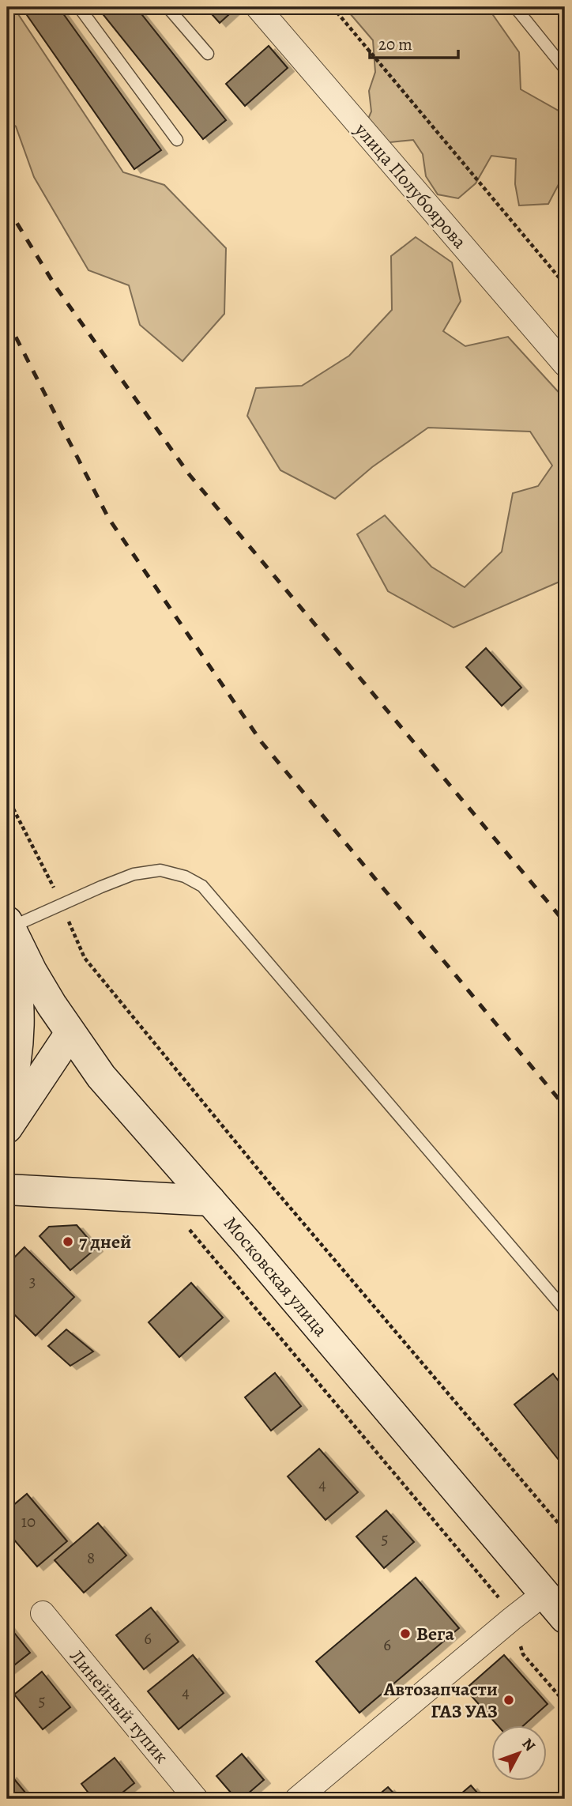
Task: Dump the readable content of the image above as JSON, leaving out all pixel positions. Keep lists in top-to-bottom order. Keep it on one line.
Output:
{"streets":{"main road":["Московская улица"],"street":["улица Полубоярова","Линейный тупик"]},"places":["7 дней","Вега","Автозапчасти ГАЗ УАЗ"],"house_numbers":["3","4","10","5","8","6","6","4","5"],"scale_bar":"20 m","north":"top right"}
